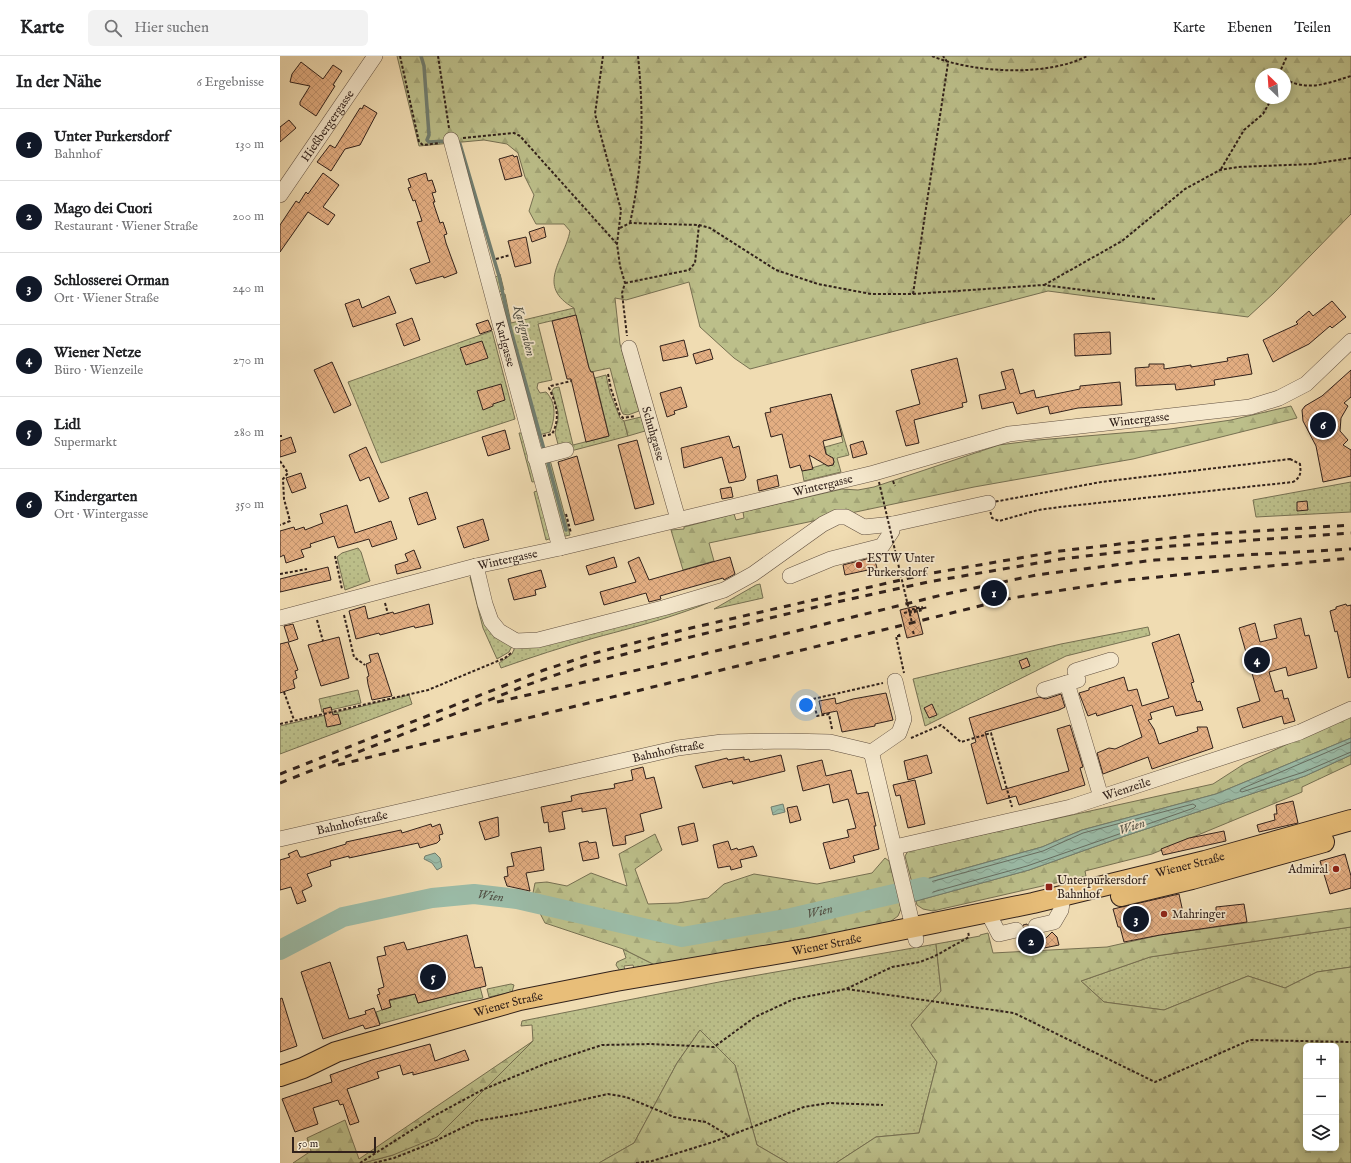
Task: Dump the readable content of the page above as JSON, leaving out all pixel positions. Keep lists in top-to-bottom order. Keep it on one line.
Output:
{"streets":{"main road":["Wiener Straße"],"street":["Hießbergergasse","Karlgasse","Wintergasse","Schuhgasse","Bahnhofstraße","Wienzeile"]},"crossings":[["Karlgasse","Wintergasse"],["Wintergasse","Schuhgasse"]],"water":["Karlgraben","Wien"],"places":{"other":["ESTW Unter Purkersdorf","Admiral","Mahringer"],"transit":["Unterpurkersdorf Bahnhof"]},"scale_bar":"50 m","north":"top left","page":{"header":"Karte","search":"Hier suchen","nav":["Karte","Ebenen","Teilen"],"heading":["In der Nähe","6 Ergebnisse"],"list":[{"mark":"1","name":"Unter Purkersdorf","note":"Bahnhof","value":"130 m"},{"mark":"2","name":"Mago dei Cuori","note":"Restaurant · Wiener Straße","value":"200 m"},{"mark":"3","name":"Schlosserei Orman","note":"Ort · Wiener Straße","value":"240 m"},{"mark":"4","name":"Wiener Netze","note":"Büro · Wienzeile","value":"270 m"},{"mark":"5","name":"Lidl","note":"Supermarkt","value":"280 m"},{"mark":"6","name":"Kindergarten","note":"Ort · Wintergasse","value":"350 m"}],"pins":["6","1","4","3","2","5"],"map_buttons":["+","−"],"scale":"50 m"}}
